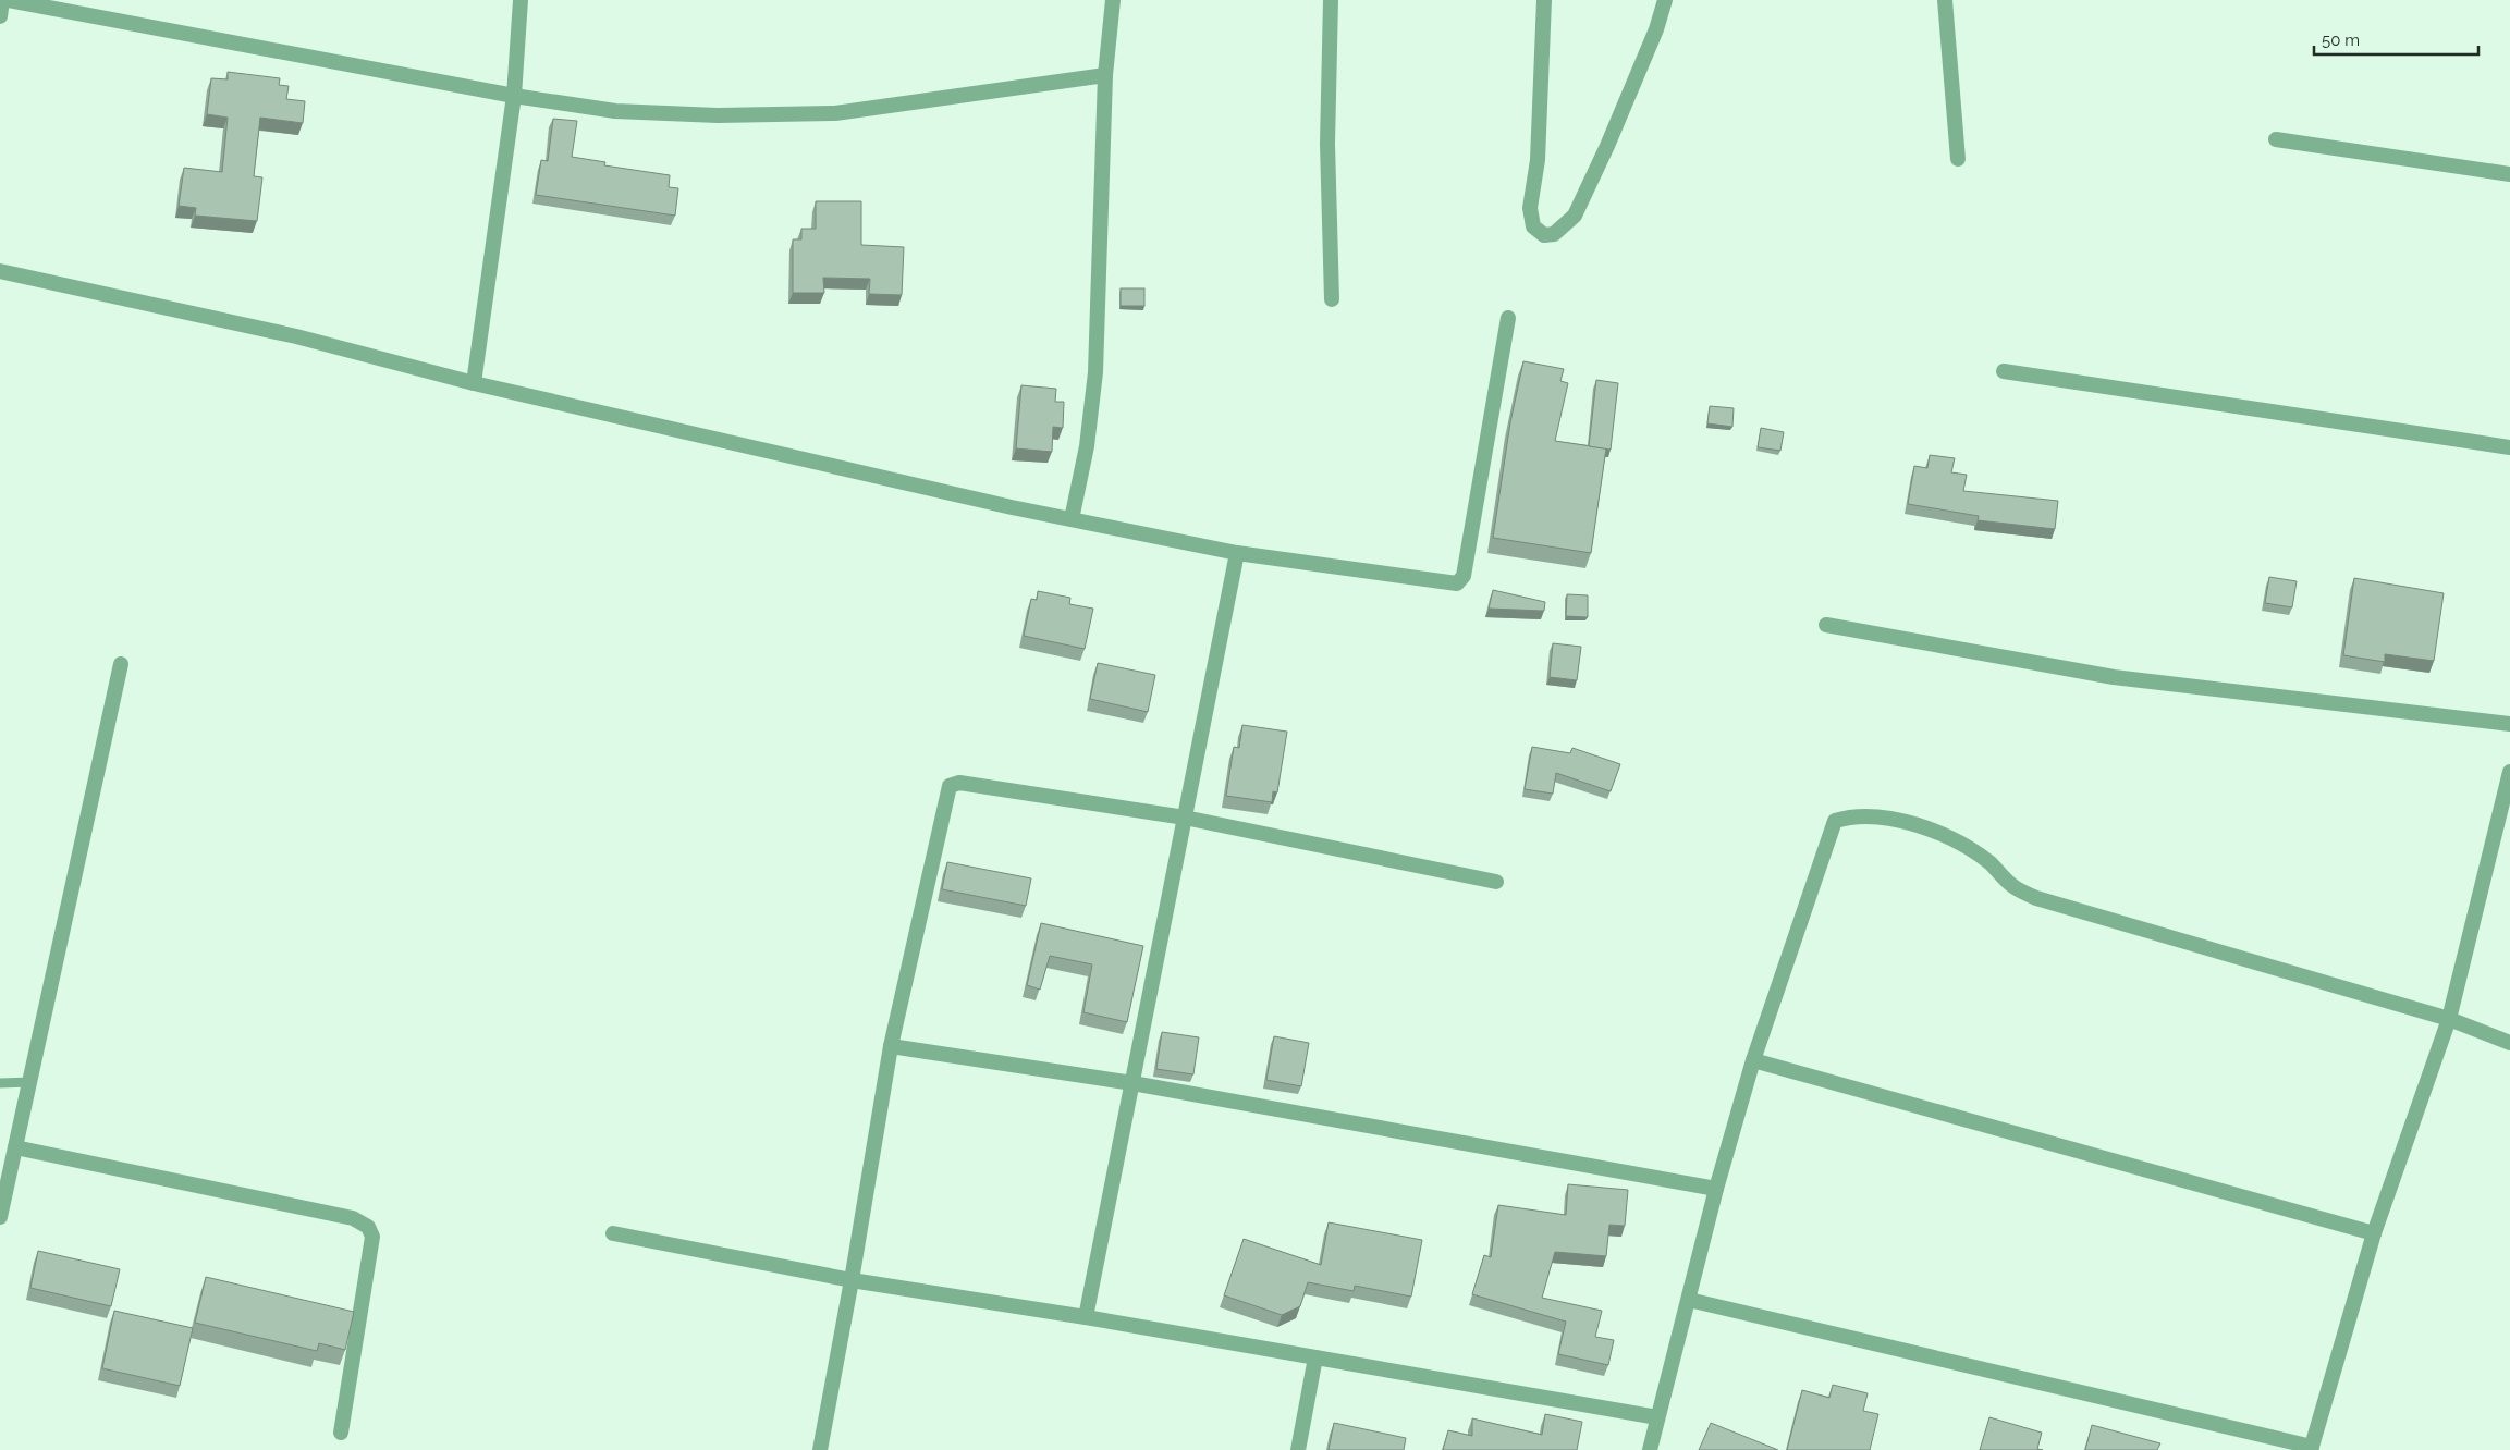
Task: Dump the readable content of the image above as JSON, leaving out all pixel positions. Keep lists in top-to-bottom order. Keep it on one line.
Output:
{"scale_bar":"50 m"}
